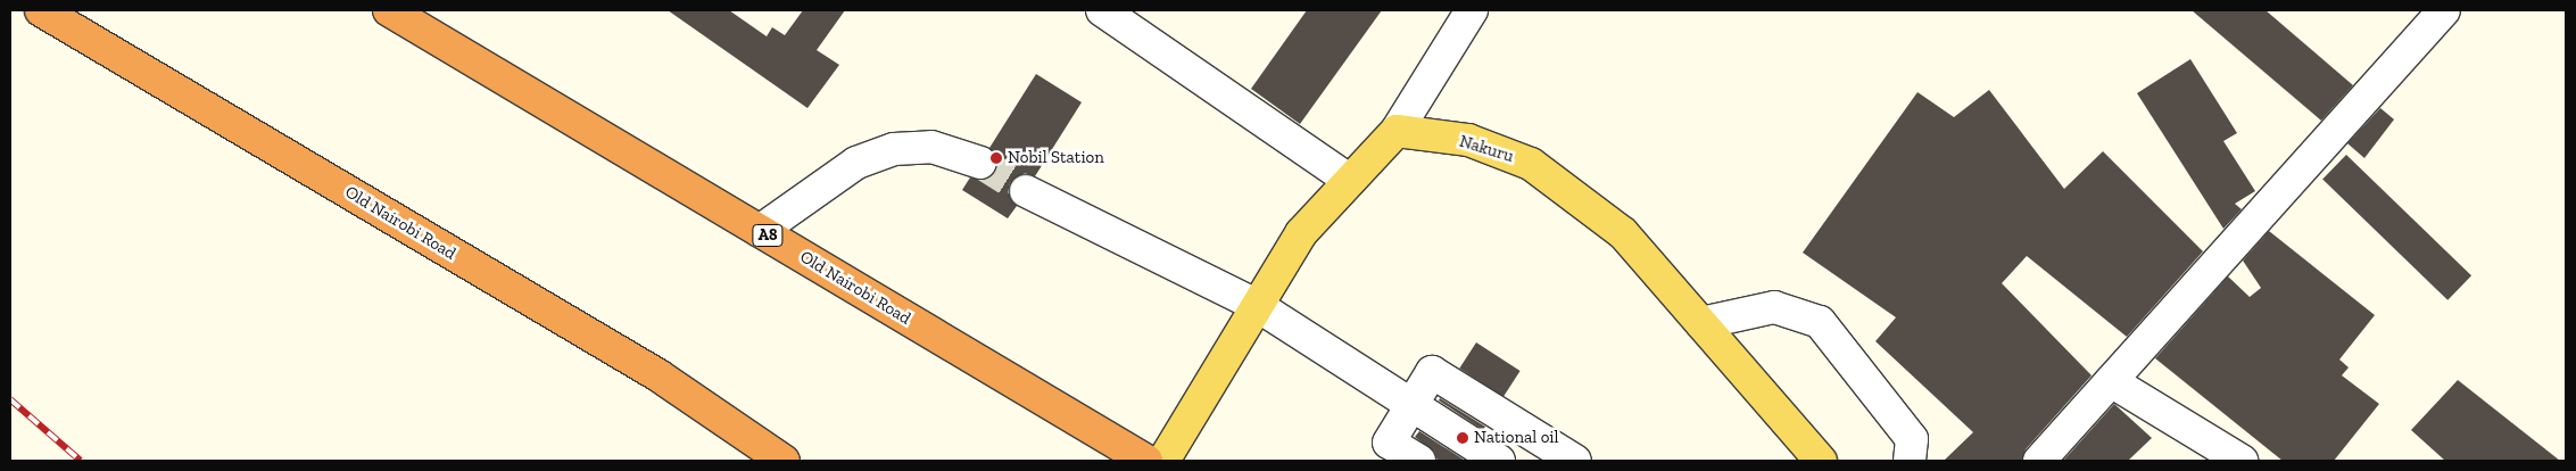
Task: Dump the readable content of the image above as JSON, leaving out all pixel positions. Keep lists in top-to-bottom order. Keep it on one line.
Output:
{"streets":{"highway":["Old Nairobi Road","A8"],"main road":["Nakuru"]},"places":["Nobil Station","National oil"]}
